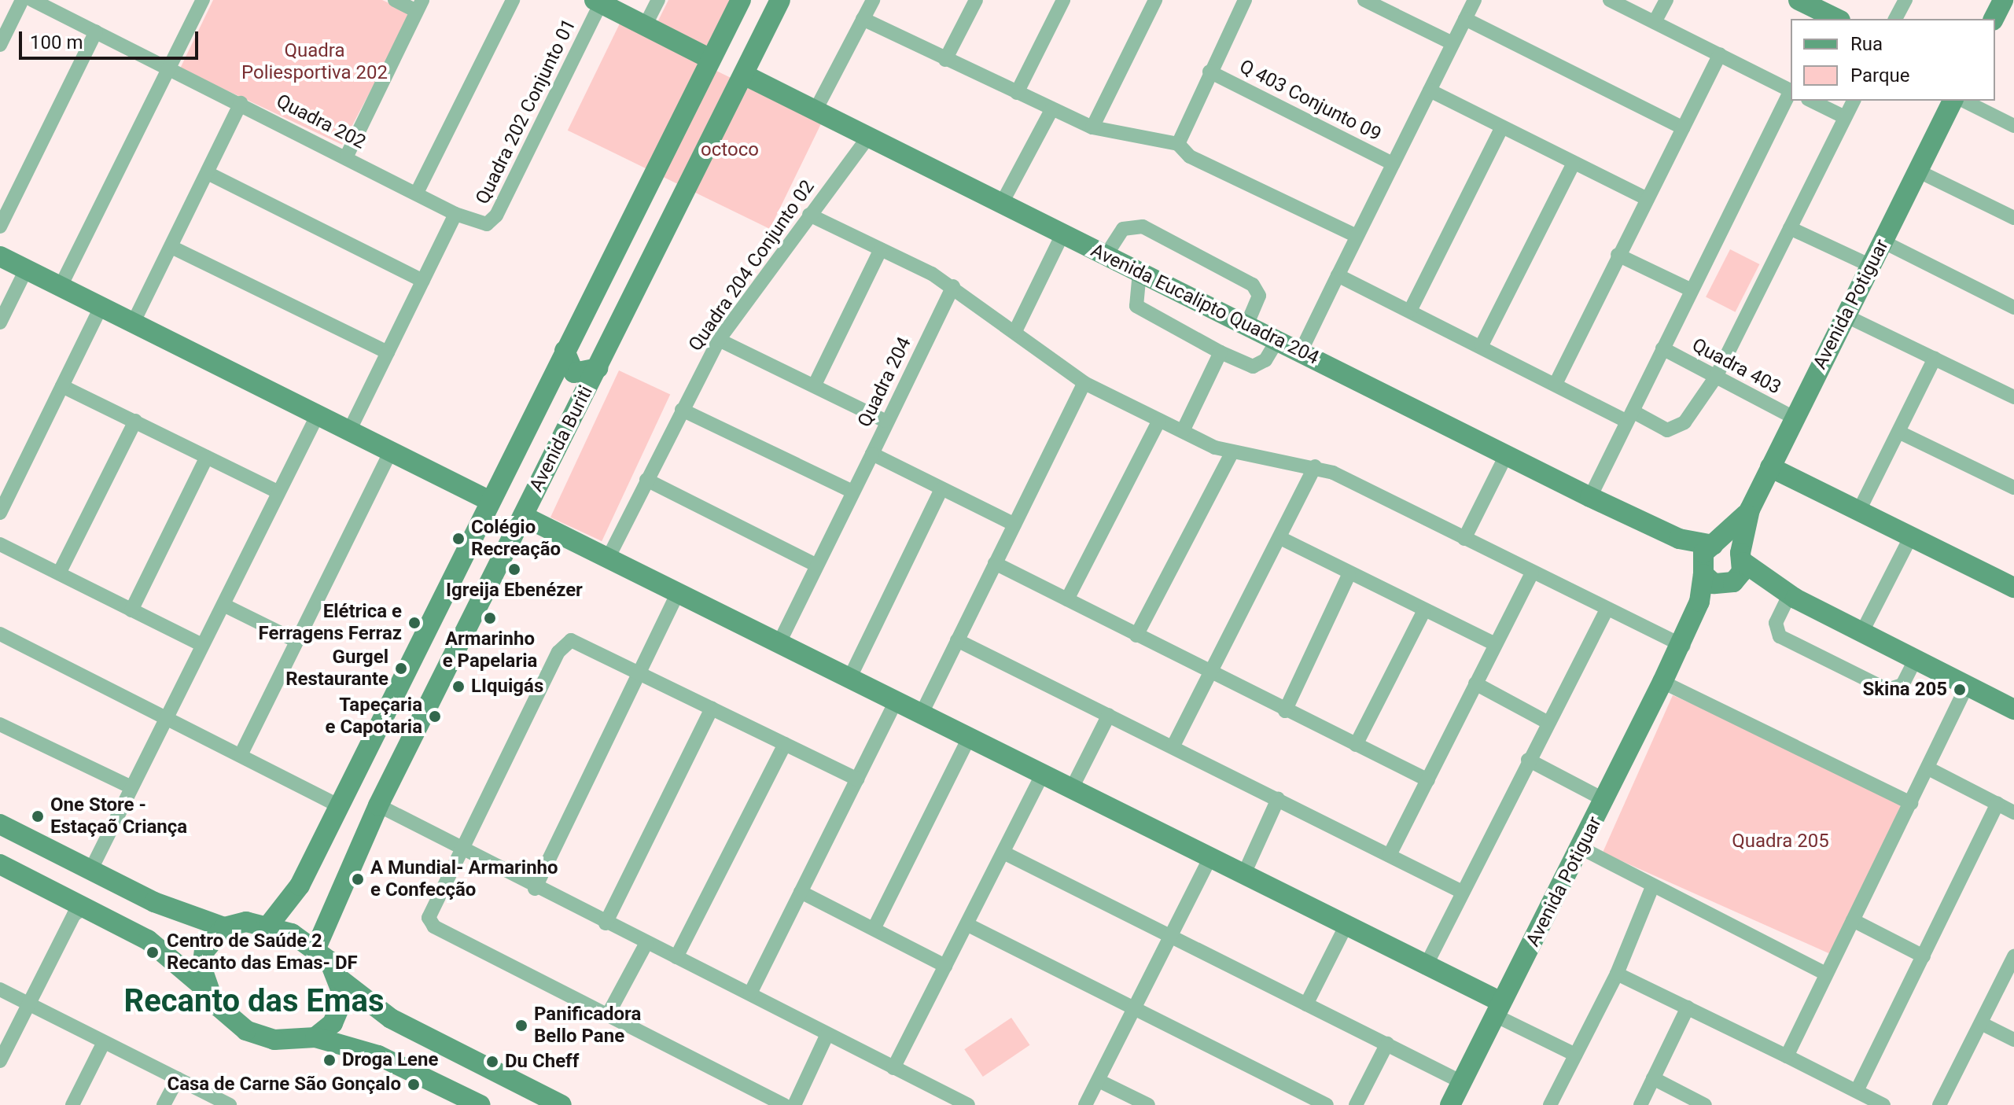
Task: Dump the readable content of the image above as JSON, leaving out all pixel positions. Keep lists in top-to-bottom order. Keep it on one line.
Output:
{"streets":{"street":["Q 403 Conjunto 09","Quadra 202 Conjunto 01","Quadra 202","Quadra 204 Conjunto 02","Avenida Eucalipto Quadra 204","Avenida Potiguar","Quadra 403","Quadra 204","Avenida Buriti"]},"crossings":[["Quadra 202 Conjunto 01","Quadra 202"],["Quadra 204 Conjunto 02","Avenida Eucalipto Quadra 204"],["Avenida Eucalipto Quadra 204","Avenida Buriti"],["Avenida Potiguar","Quadra 403"]],"districts":["Recanto das Emas"],"parks":["Quadra Poliesportiva 202","octoco","Quadra 205"],"places":["Colégio Recreação","Igreija Ebenézer","Armarinho e Papelaria","Elétrica e Ferragens Ferraz","Gurgel Restaurante","LIquigás","Skina 205","Tapeçaria e Capotaria","One Store - Estaçaõ Criança","A Mundial- Armarinho e Confecção","Centro de Saúde 2 Recanto das Emas- DF","Panificadora Bello Pane","Droga Lene","Du Cheff","Casa de Carne São Gonçalo"],"legend":["Rua","Parque"],"scale_bar":"100 m"}
